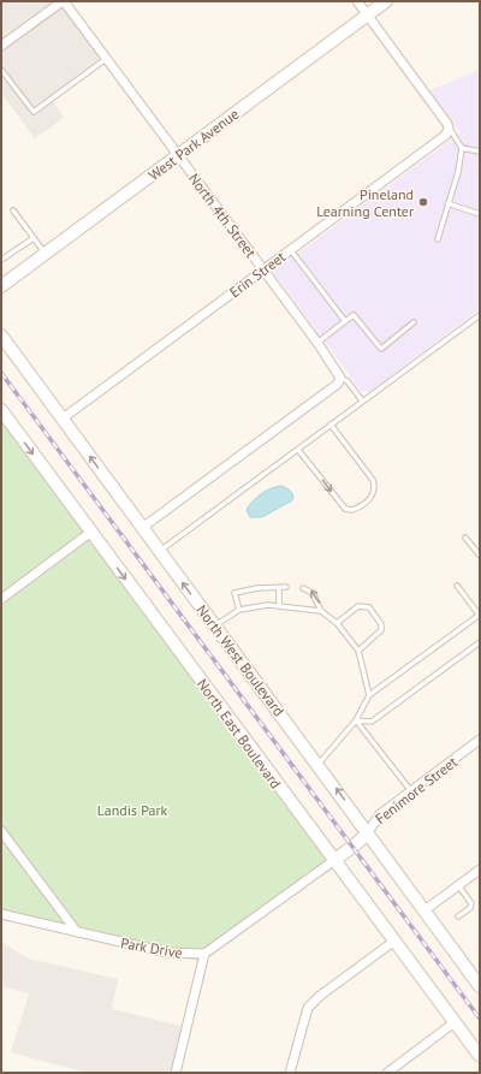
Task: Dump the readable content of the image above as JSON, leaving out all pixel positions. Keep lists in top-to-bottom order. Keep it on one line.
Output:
{"streets":{"main road":["West Park Avenue","North West Boulevard","North East Boulevard","Fenimore Street"],"street":["North 4th Street","Erin Street","Park Drive"]},"crossings":[["West Park Avenue","North 4th Street"],["North 4th Street","Erin Street"],["Erin Street","North West Boulevard"],["North West Boulevard","Fenimore Street"],["North East Boulevard","Fenimore Street"]],"one_way":["North West Boulevard","North East Boulevard"],"parks":["Landis Park"],"places":["Pineland Learning Center"]}
